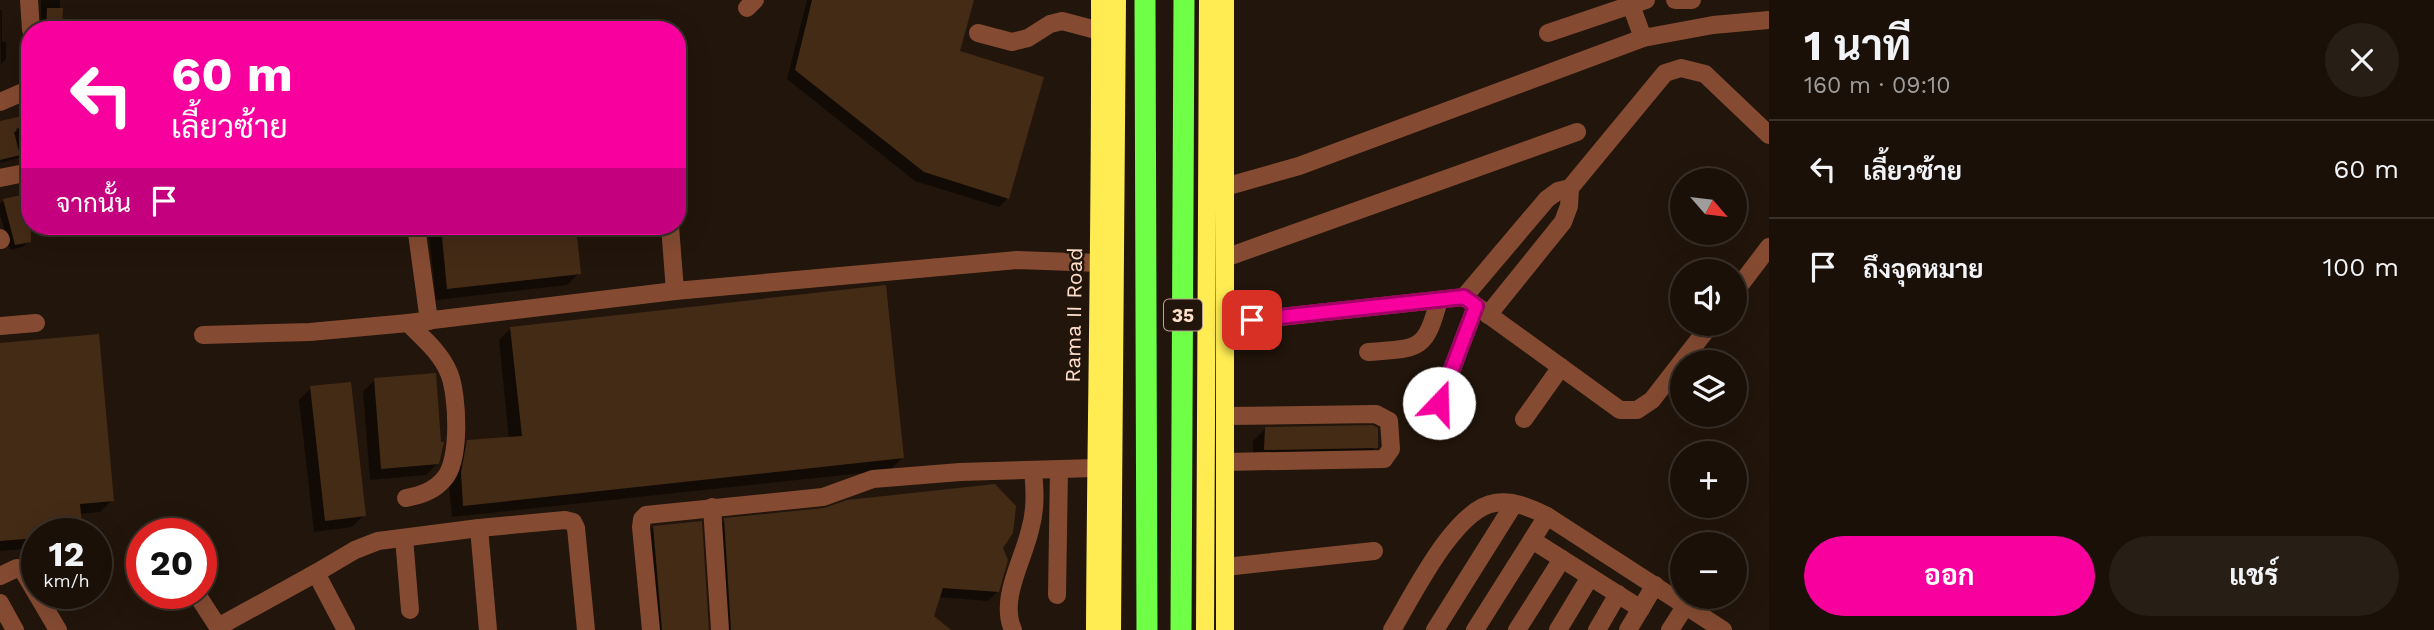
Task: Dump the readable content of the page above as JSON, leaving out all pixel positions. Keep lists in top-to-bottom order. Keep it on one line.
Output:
{"streets":{"highway":["35"],"main road":["Rama II Road"]},"north":"bottom right","page":{"heading":["1 นาที","160 m · 09:10"],"turn":["60 m","เลี้ยวซ้าย"],"list":[{"name":"เลี้ยวซ้าย","value":"60 m"},{"name":"ถึงจุดหมาย","value":"100 m"}],"map_buttons":["+","−"],"then":"จากนั้น","speed":"12 km/h","limit":"20","buttons":["ออก","แชร์"]}}
